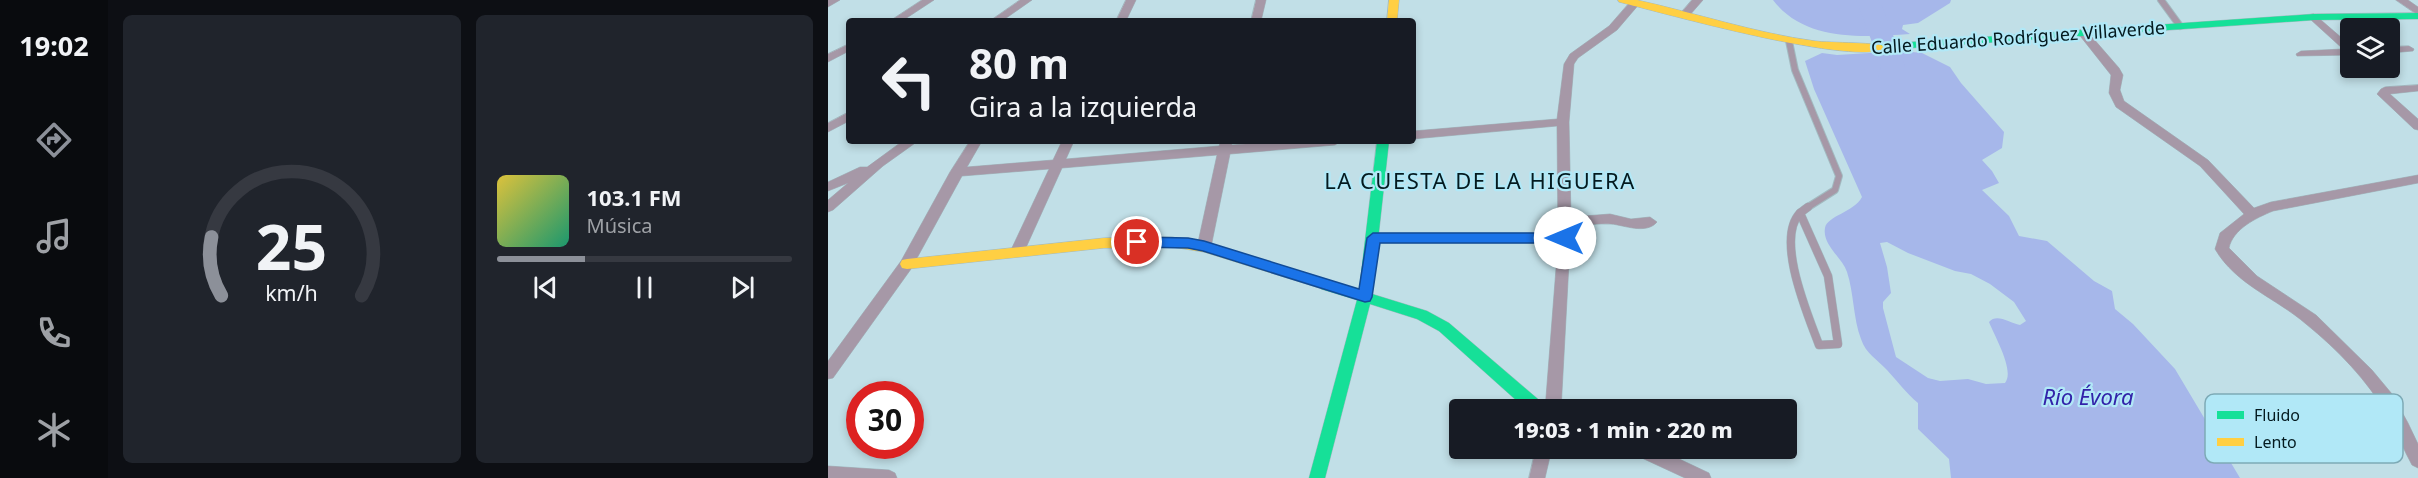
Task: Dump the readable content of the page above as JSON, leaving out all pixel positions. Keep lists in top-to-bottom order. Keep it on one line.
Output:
{"streets":{"street":["Calle Eduardo Rodríguez Villaverde"]},"districts":["LA CUESTA DE LA HIGUERA"],"water":["Río Évora"],"legend":["Fluido","Lento"],"page":{"tabs":"19:02","turn":["80 m","Gira a la izquierda"],"song":["103.1 FM","Música"],"limit":"30","trip":"19:03 · 1 min · 220 m","gauge":["25","km/h"]}}
